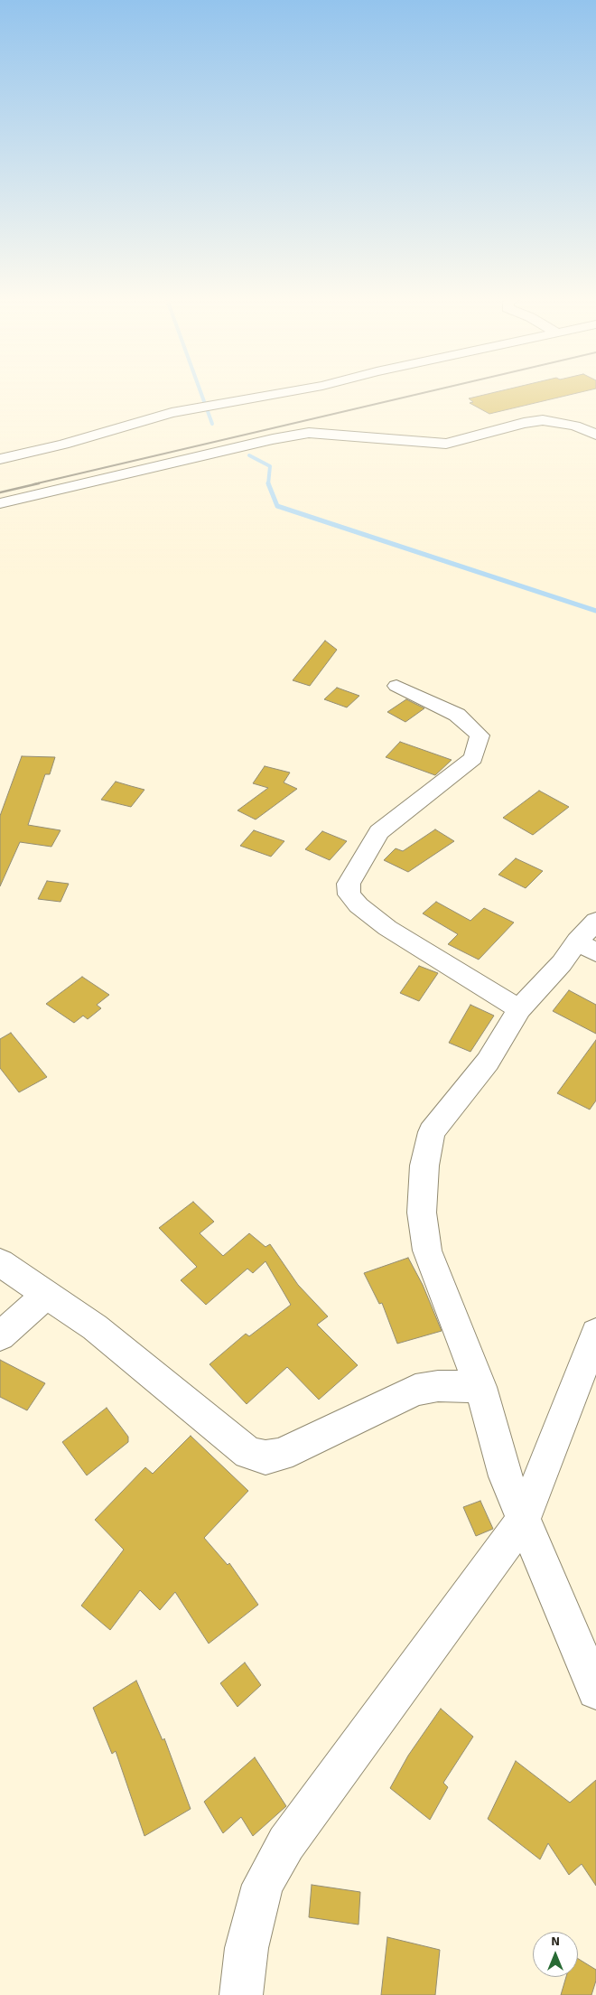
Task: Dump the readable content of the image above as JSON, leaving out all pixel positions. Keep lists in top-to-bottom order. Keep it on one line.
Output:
{"north":"top"}
